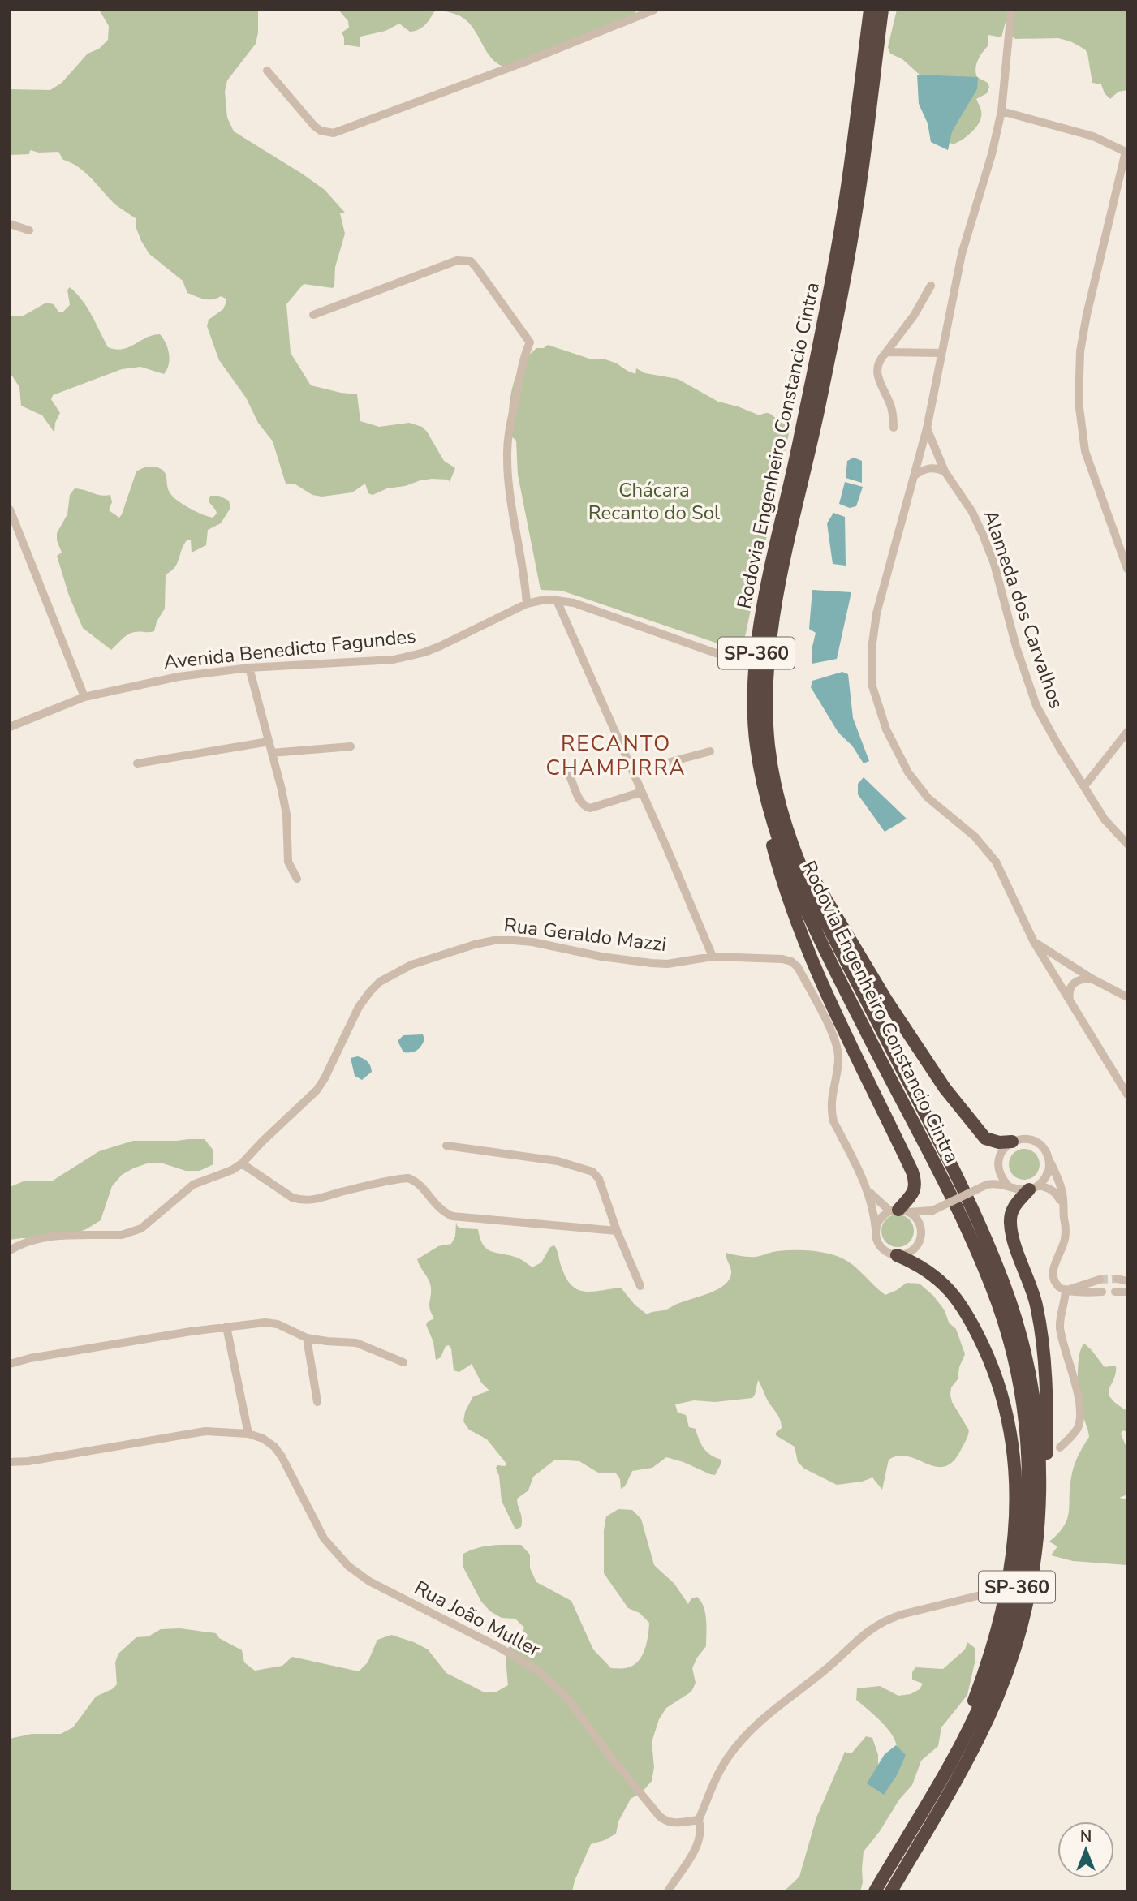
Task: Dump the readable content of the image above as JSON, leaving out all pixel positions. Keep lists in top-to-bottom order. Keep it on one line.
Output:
{"streets":{"highway":["Rodovia Engenheiro Constancio Cintra","SP-360"],"street":["Alameda dos Carvalhos","Avenida Benedicto Fagundes","Rua Geraldo Mazzi","Rua João Muller"]},"districts":["RECANTO CHAMPIRRA"],"parks":["Chácara Recanto do Sol"],"north":"top"}
